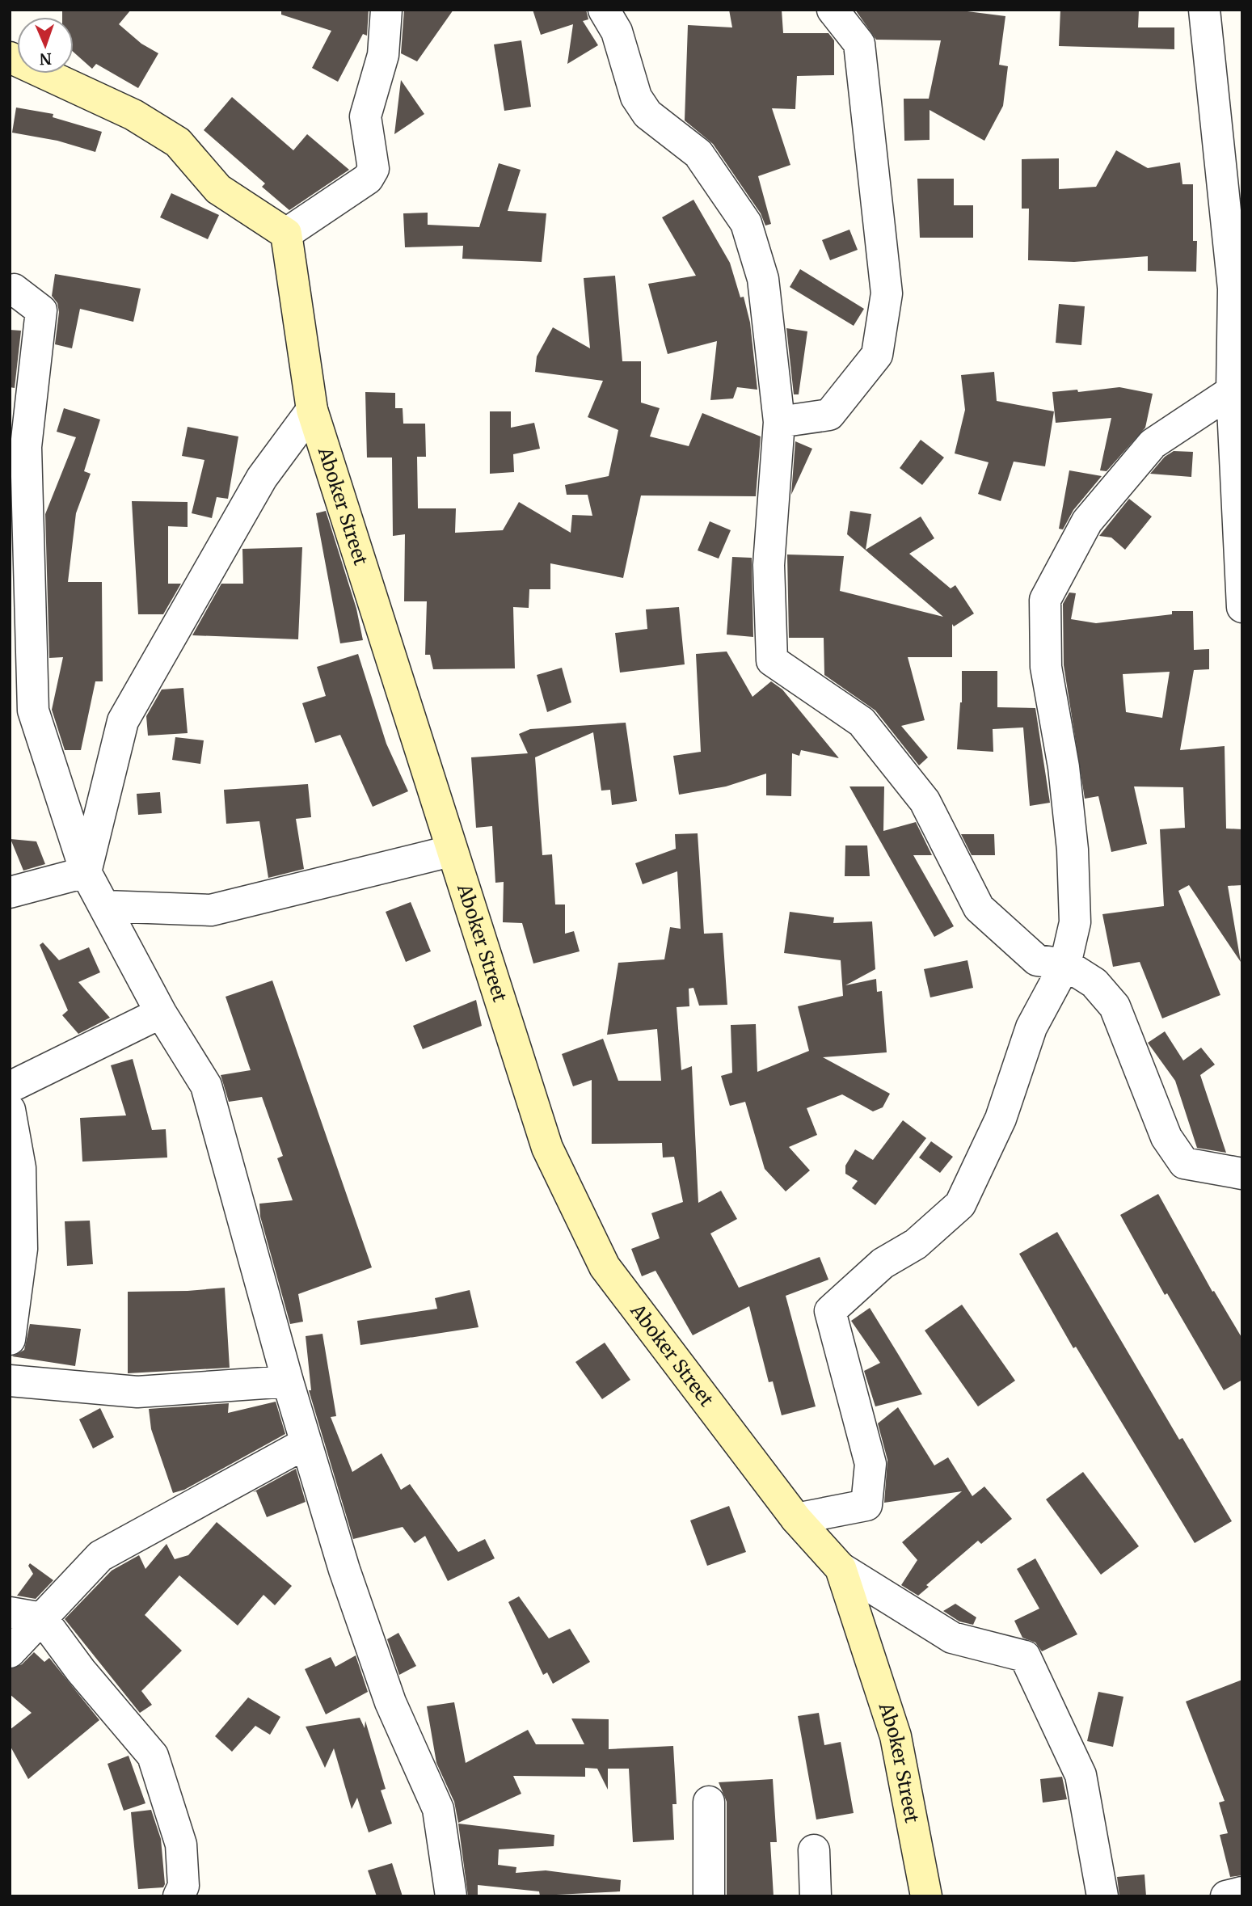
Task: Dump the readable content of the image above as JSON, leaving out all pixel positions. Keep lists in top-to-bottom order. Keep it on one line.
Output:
{"streets":{"main road":["Aboker Street"]},"north":"bottom"}
